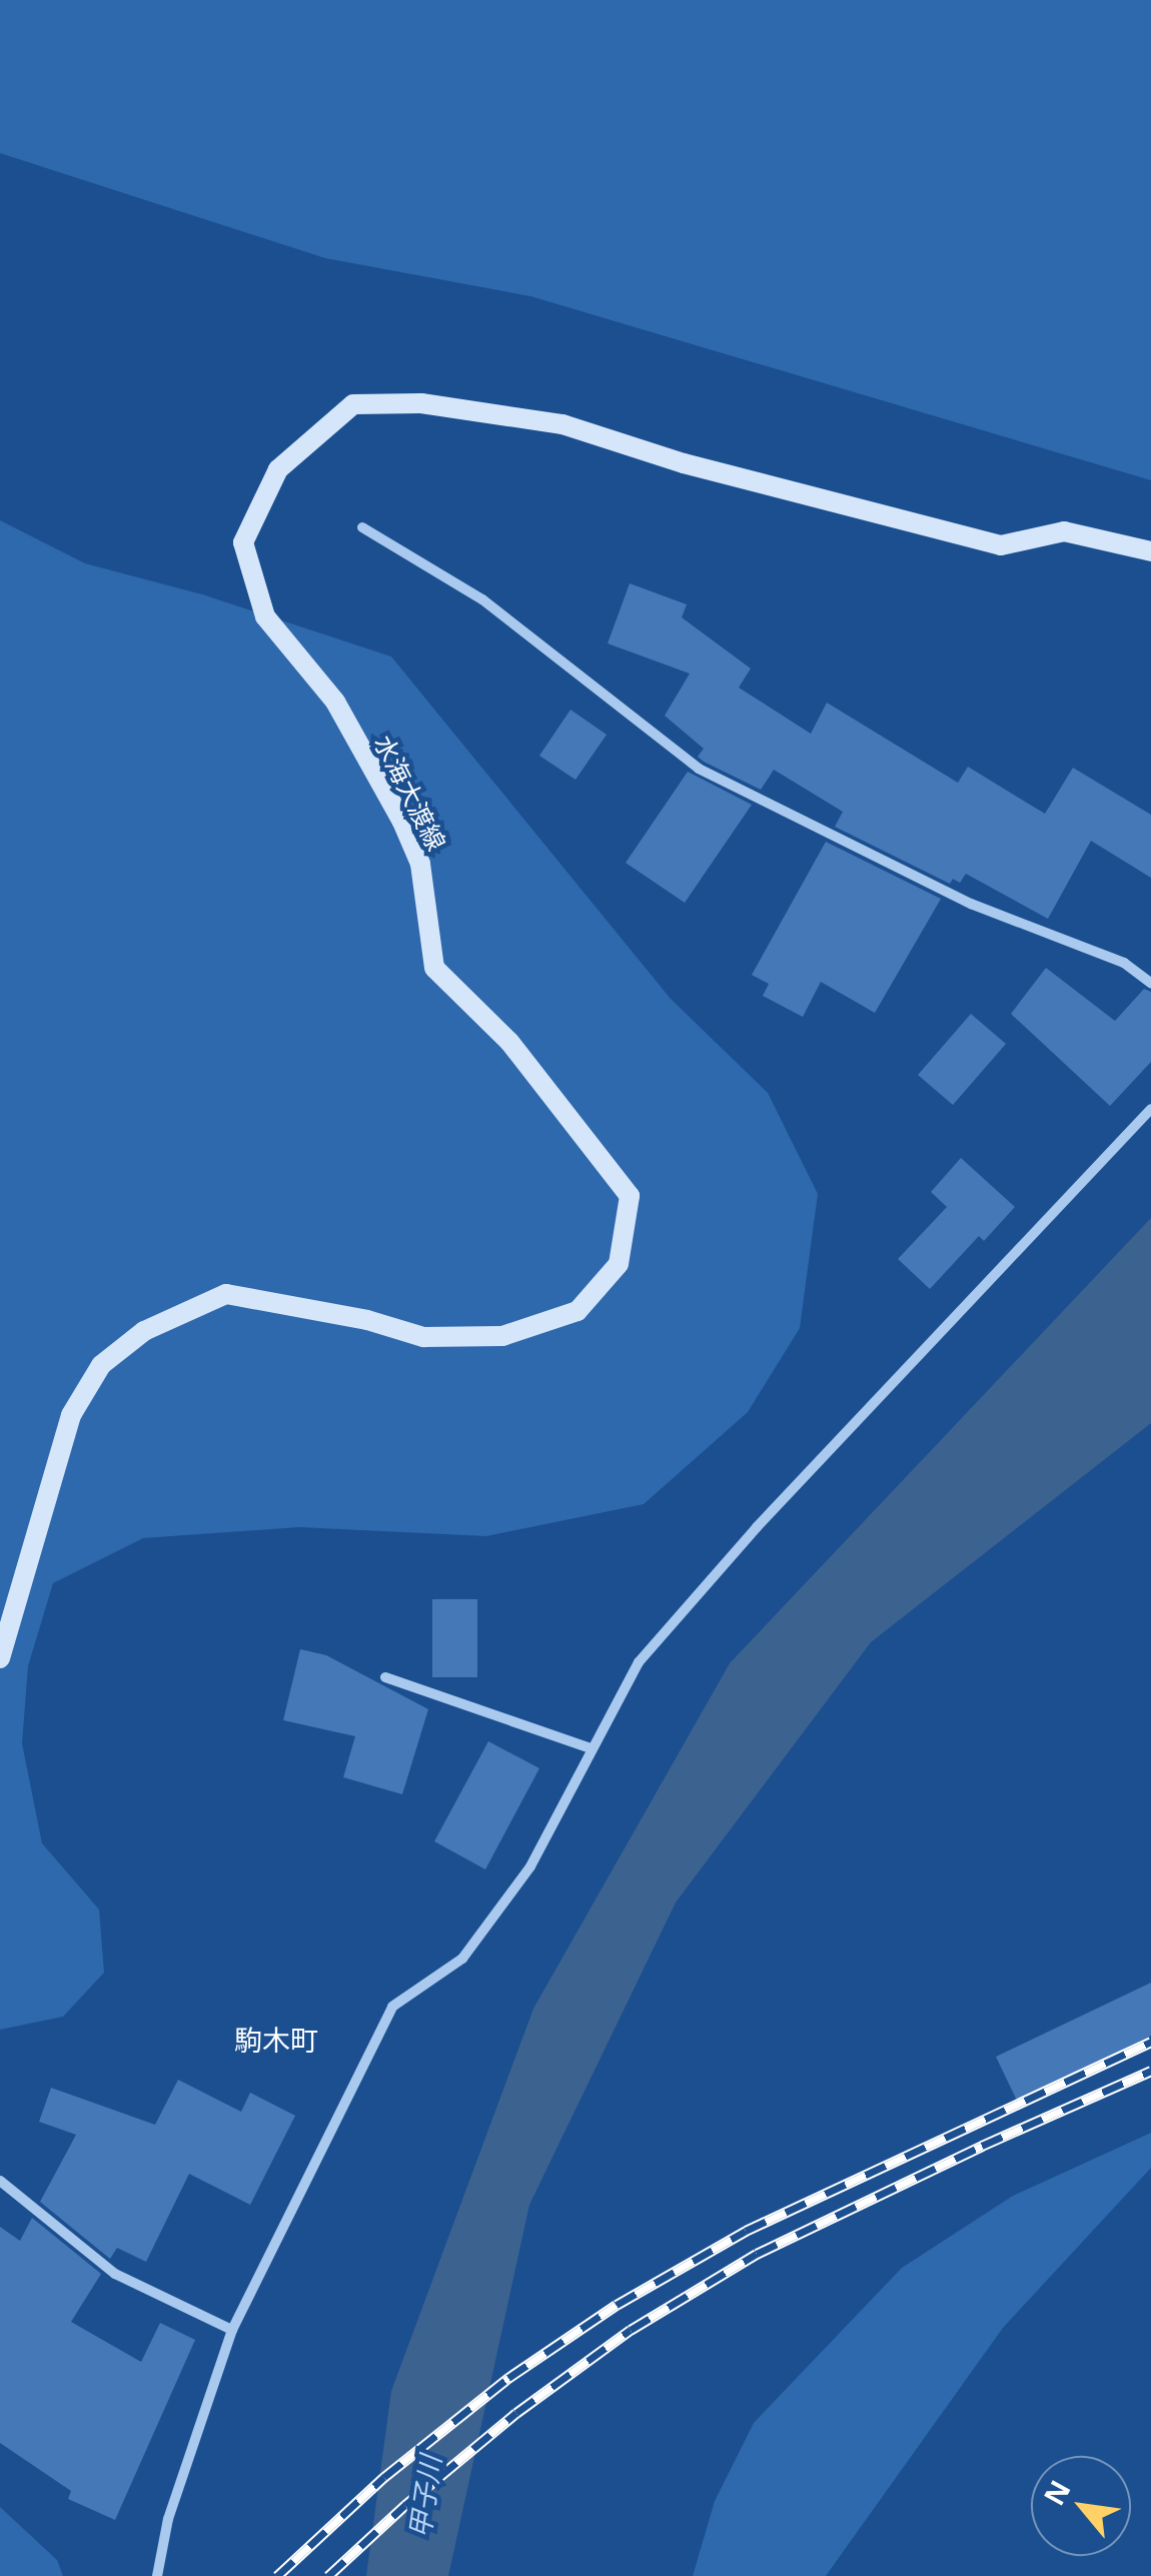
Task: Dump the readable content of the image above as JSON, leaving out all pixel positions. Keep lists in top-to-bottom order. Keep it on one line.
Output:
{"streets":{"main road":["水海大渡線"]},"districts":["駒木町"],"water":["甲子川"],"north":"top left"}
